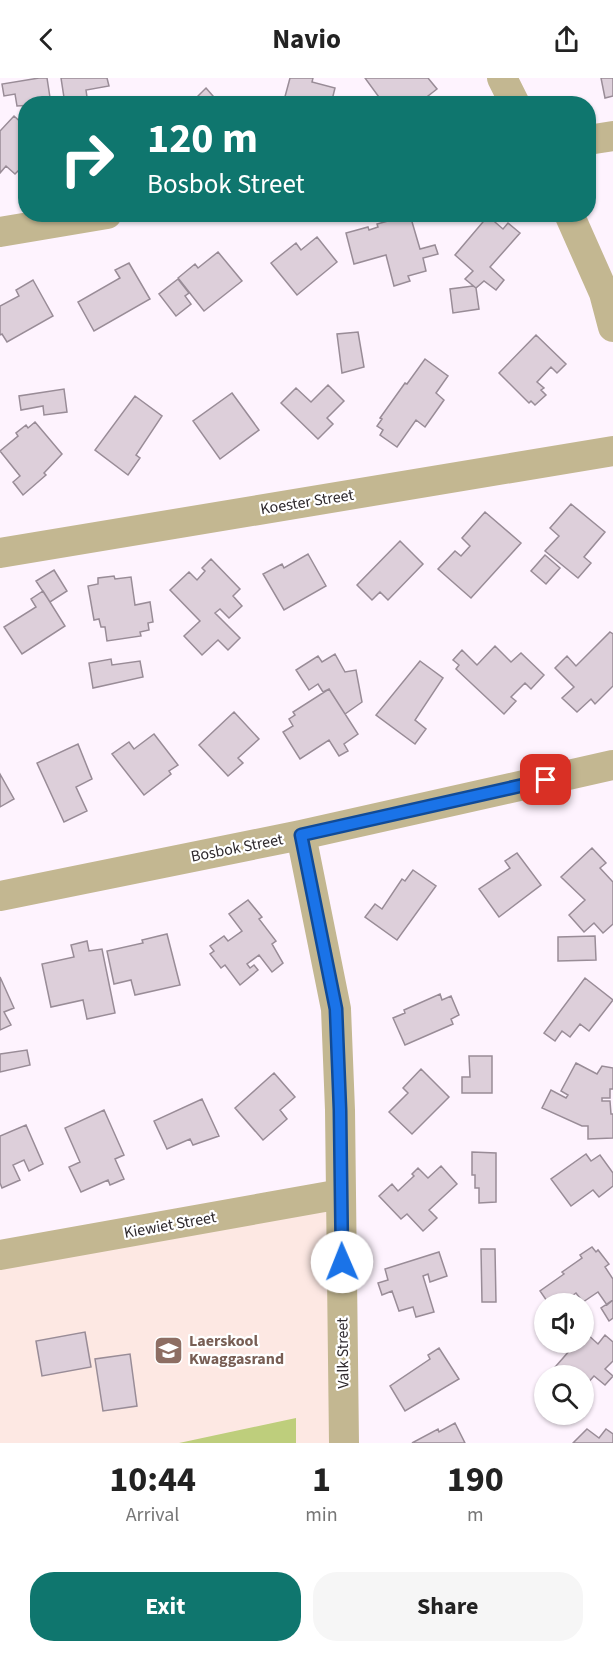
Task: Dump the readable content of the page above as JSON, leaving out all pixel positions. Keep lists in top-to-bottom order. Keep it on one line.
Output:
{"streets":{"street":["Koester Street","Bosbok Street","Kiewiet Street","Valk Street"]},"crossings":[["Bosbok Street","Valk Street"],["Kiewiet Street","Valk Street"]],"places":{"school or university":["Laerskool Kwaggasrand"]},"page":{"header":"Navio","turn":["120 m","Bosbok Street"],"eta":["10:44","Arrival","1","min","190","m"],"buttons":["Exit","Share"]}}
